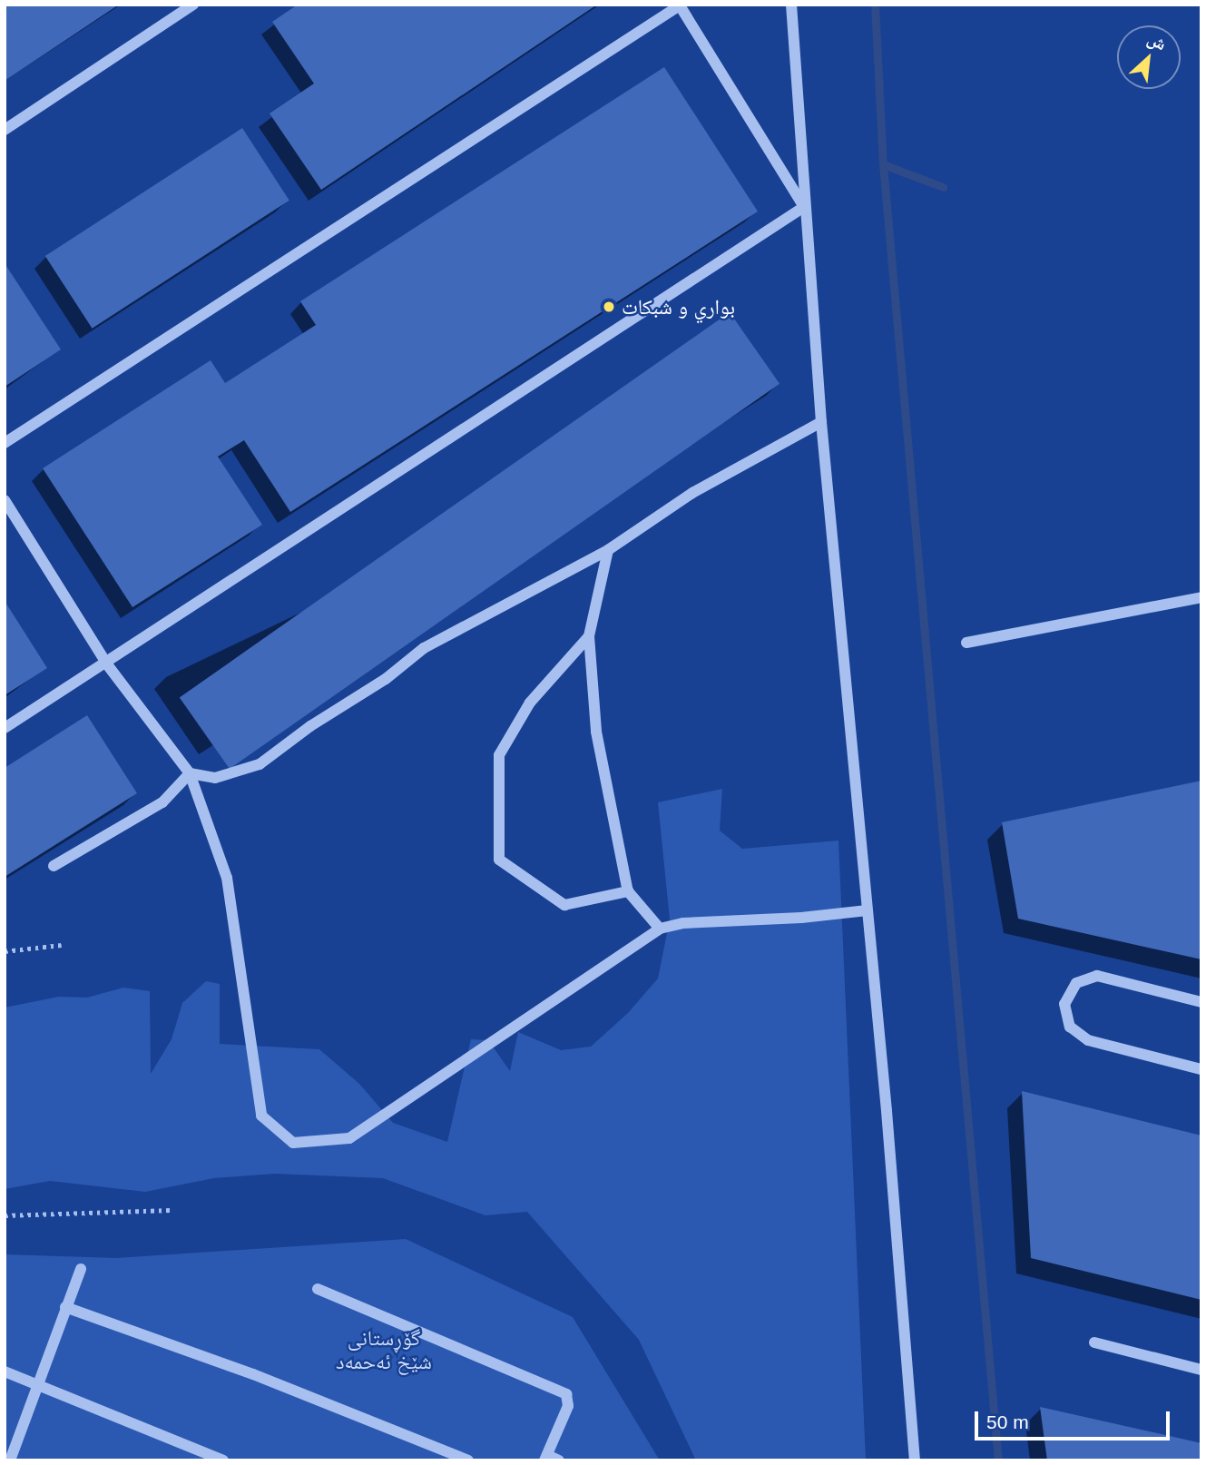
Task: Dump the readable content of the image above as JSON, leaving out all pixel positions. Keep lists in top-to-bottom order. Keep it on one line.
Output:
{"parks":["گۆڕستانی شێخ ئەحمەد"],"places":["بواري و شبكات"],"scale_bar":"50 m","north":"top right"}
